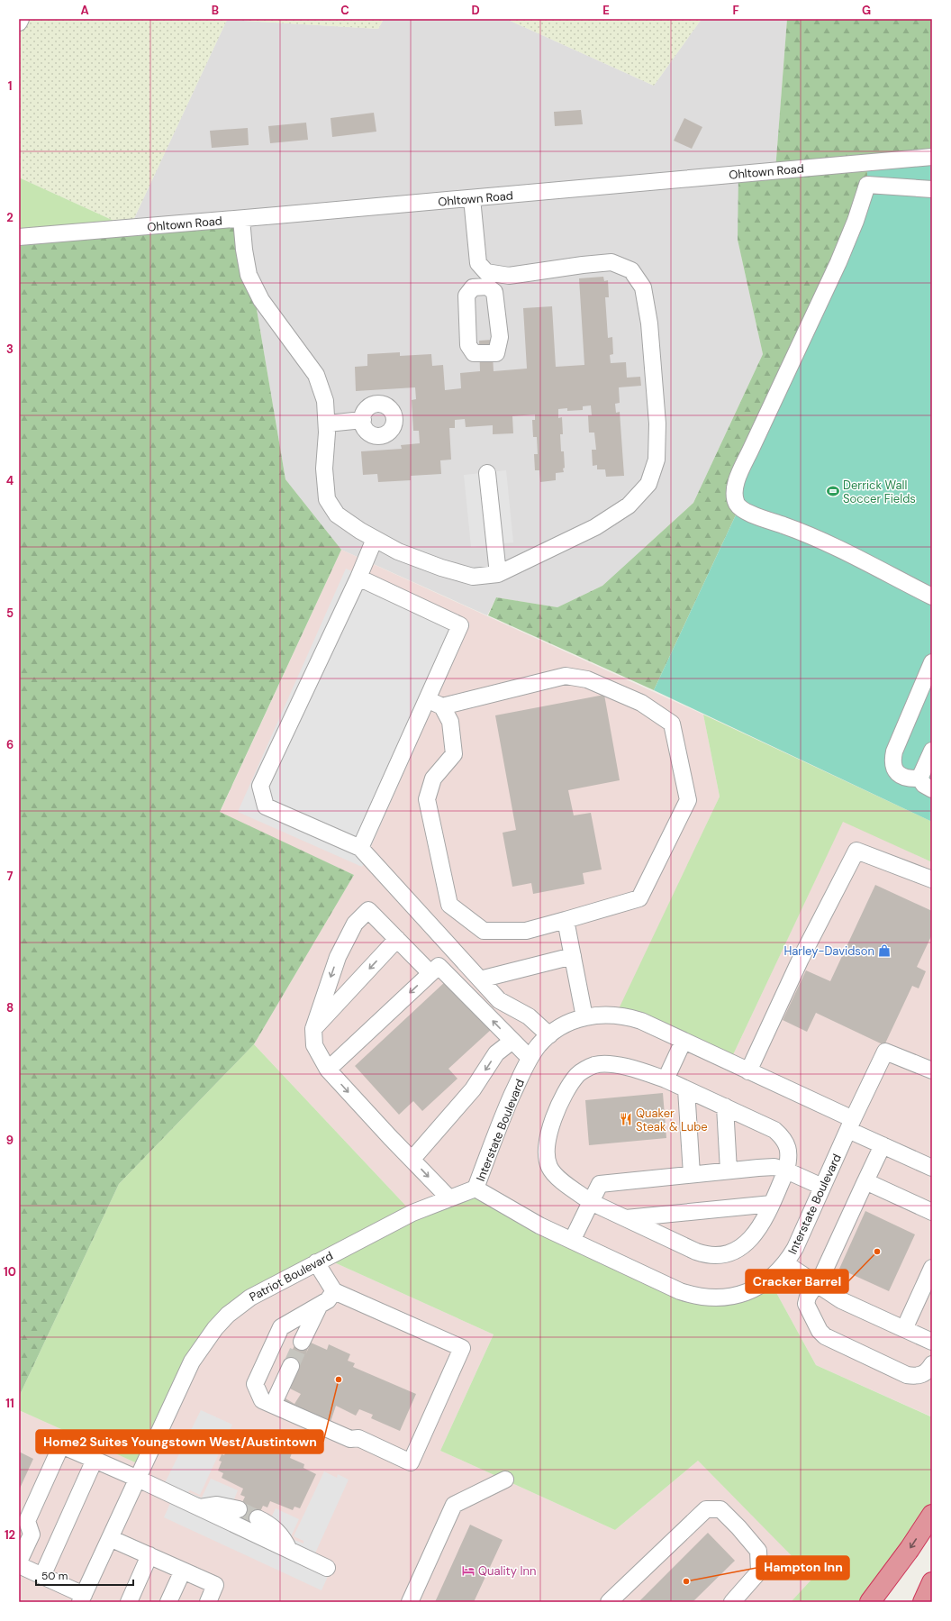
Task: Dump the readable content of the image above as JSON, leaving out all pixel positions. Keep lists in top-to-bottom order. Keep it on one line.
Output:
{"streets":{"street":["Ohltown Road","Interstate Boulevard","Patriot Boulevard"]},"crossings":[["Interstate Boulevard","Patriot Boulevard"]],"places":{"sports":["Derrick Wall Soccer Fields"],"shop":["Harley-Davidson"],"restaurant":["Quaker Steak & Lube"],"other":["Cracker Barrel","Home2 Suites Youngstown West/Austintown","Hampton Inn"],"hotel":["Quality Inn"]},"scale_bar":"50 m","grid":{"columns":["A","B","C","D","E","F","G"],"rows":["1","2","3","4","5","6","7","8","9","10","11","12"]}}
